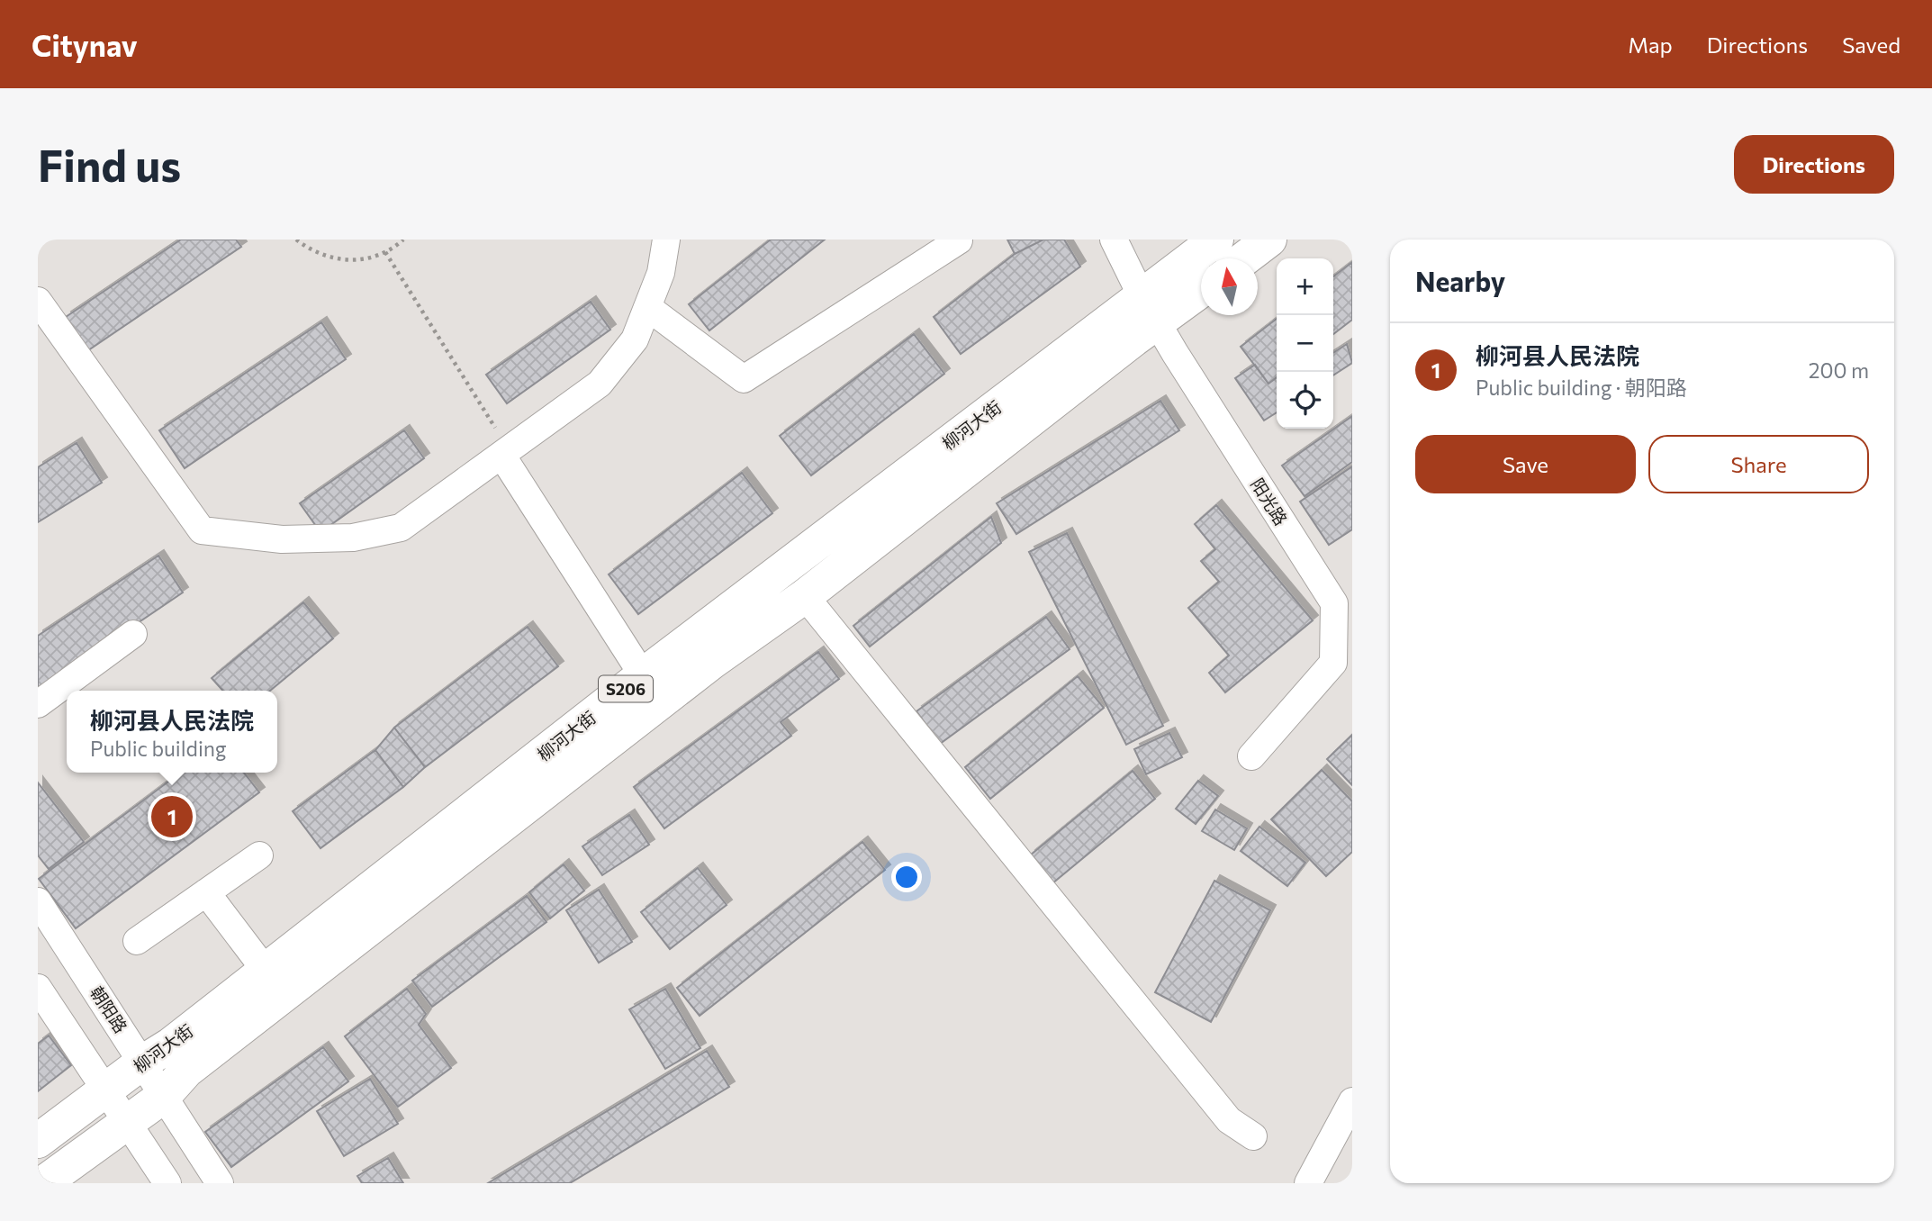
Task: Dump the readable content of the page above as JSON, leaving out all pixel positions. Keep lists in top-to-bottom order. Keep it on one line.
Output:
{"streets":{"main road":["柳河大街","S206"],"street":["阳光路","朝阳路"]},"crossings":[["柳河大街","阳光路"],["柳河大街","朝阳路"]],"north":"top","page":{"header":"Citynav","nav":["Map","Directions","Saved"],"buttons":["Directions",["Save","Share"]],"title":"Find us","heading":"Nearby","map_buttons":["+","−"],"list":[{"mark":"1","name":"柳河县人民法院","note":"Public building · 朝阳路","value":"200 m"}],"popup":["柳河县人民法院","Public building"],"pins":"1"}}
